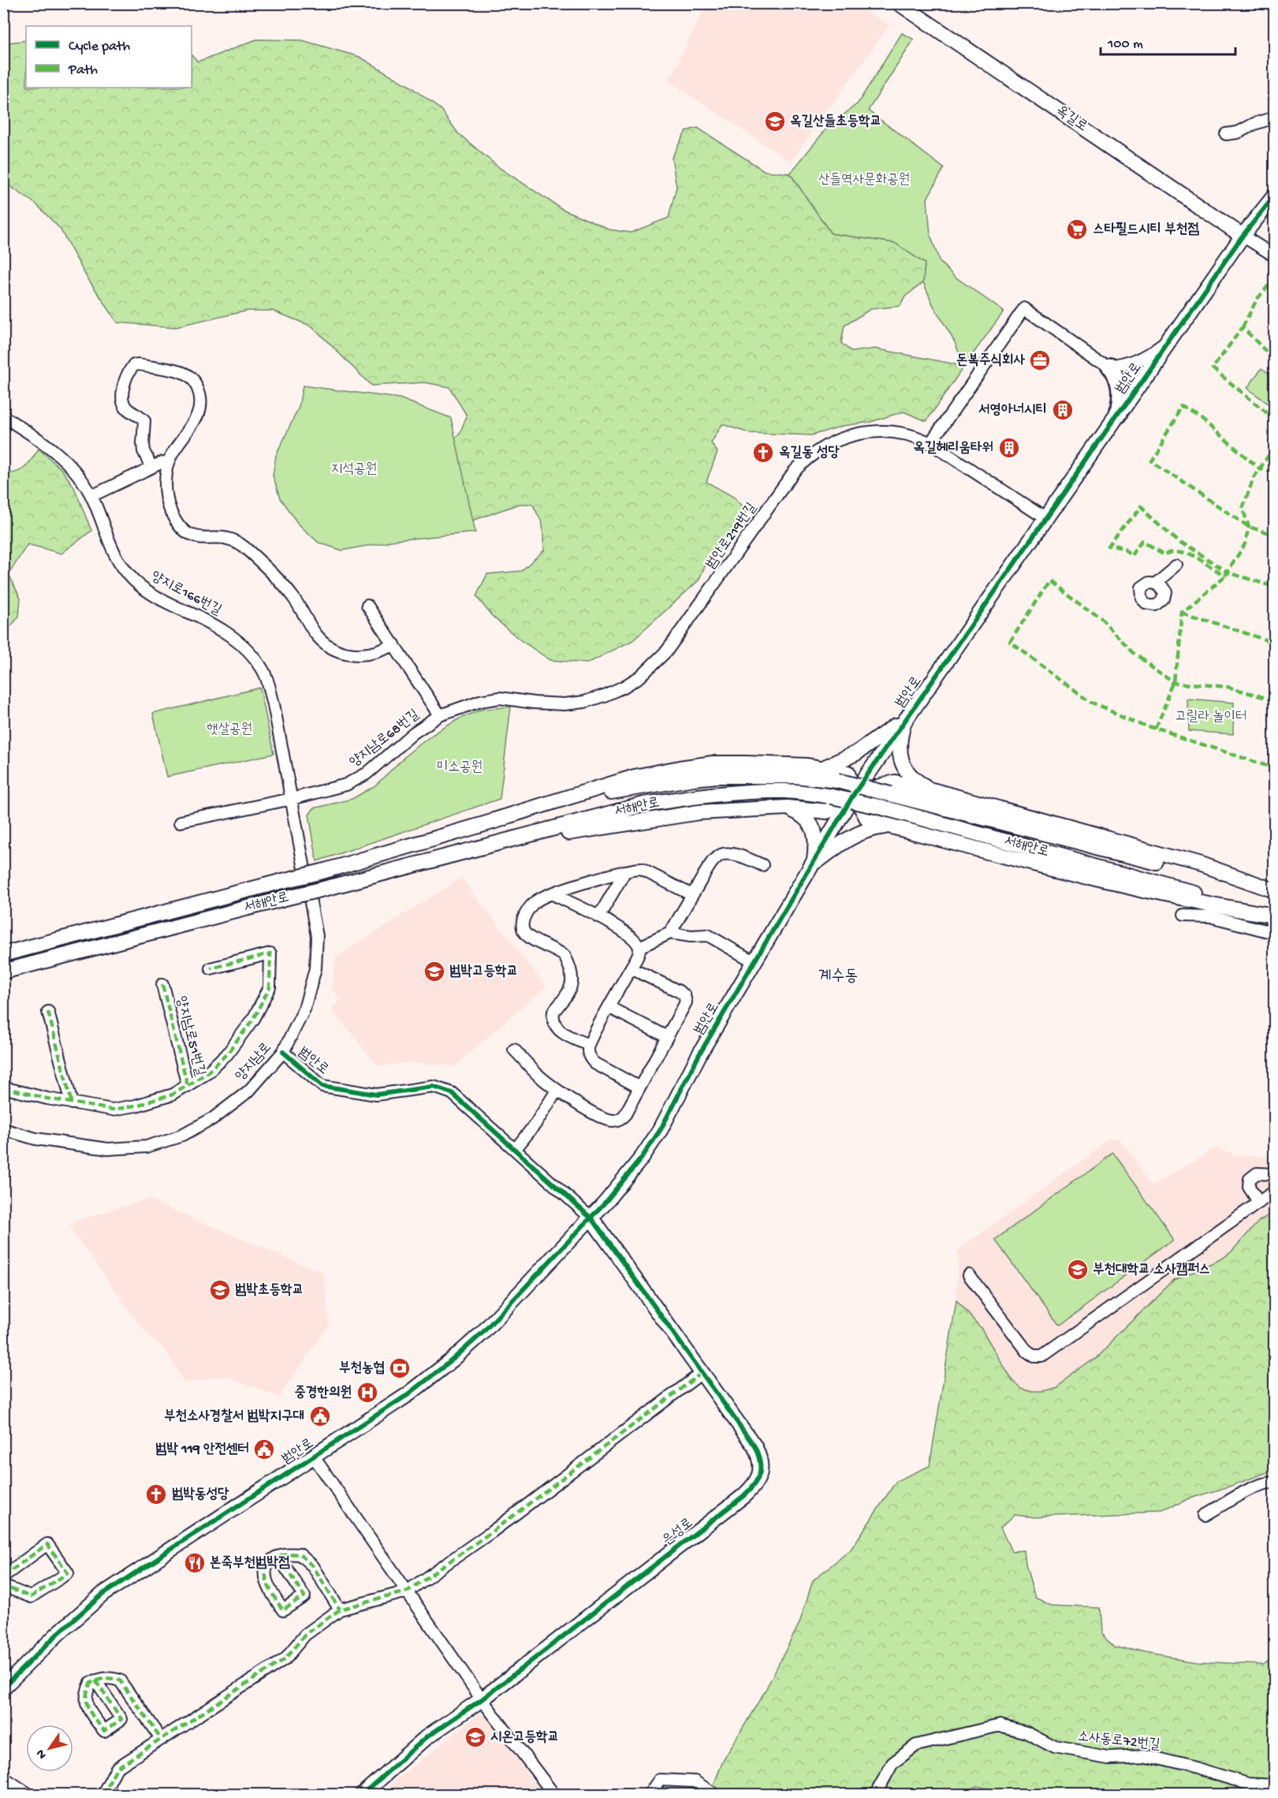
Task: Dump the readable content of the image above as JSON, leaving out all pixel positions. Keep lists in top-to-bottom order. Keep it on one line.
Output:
{"streets":{"main road":["옥길로","범안로","서해안로","은성로"],"street":["범안로219번길","양지로166번길","양지남로68번길","양지남로51번길","양지남로","소사동로72번길"]},"crossings":[["옥길로","범안로"],["범안로","범안로219번길"],["범안로","양지남로"],["범안로","은성로"],["범안로219번길","양지남로68번길"],["양지로166번길","양지남로68번길"],["양지로166번길","양지남로"],["양지남로68번길","양지남로"]],"districts":["계수동"],"parks":["산들역사문화공원","지석공원","고릴라 놀이터","햇살공원","미소공원"],"places":{"school or university":["옥길산들초등학교","범박고등학교","부천대학교 소사캠퍼스","범박초등학교","시온고등학교"],"supermarket":["스타필드시티 부천점"],"office":["돈복주식회사"],"building":["서영아너시티","옥길헤리움타워"],"church":["옥길동 성당","범박동성당"],"bank":["부천농협"],"hospital":["중경한의원"],"public building":["부천소사경찰서 범박지구대","범박 119 안전센터"],"restaurant":["본죽부천범박점"]},"legend":["Cycle path","Path"],"scale_bar":"100 m","north":"bottom left"}
